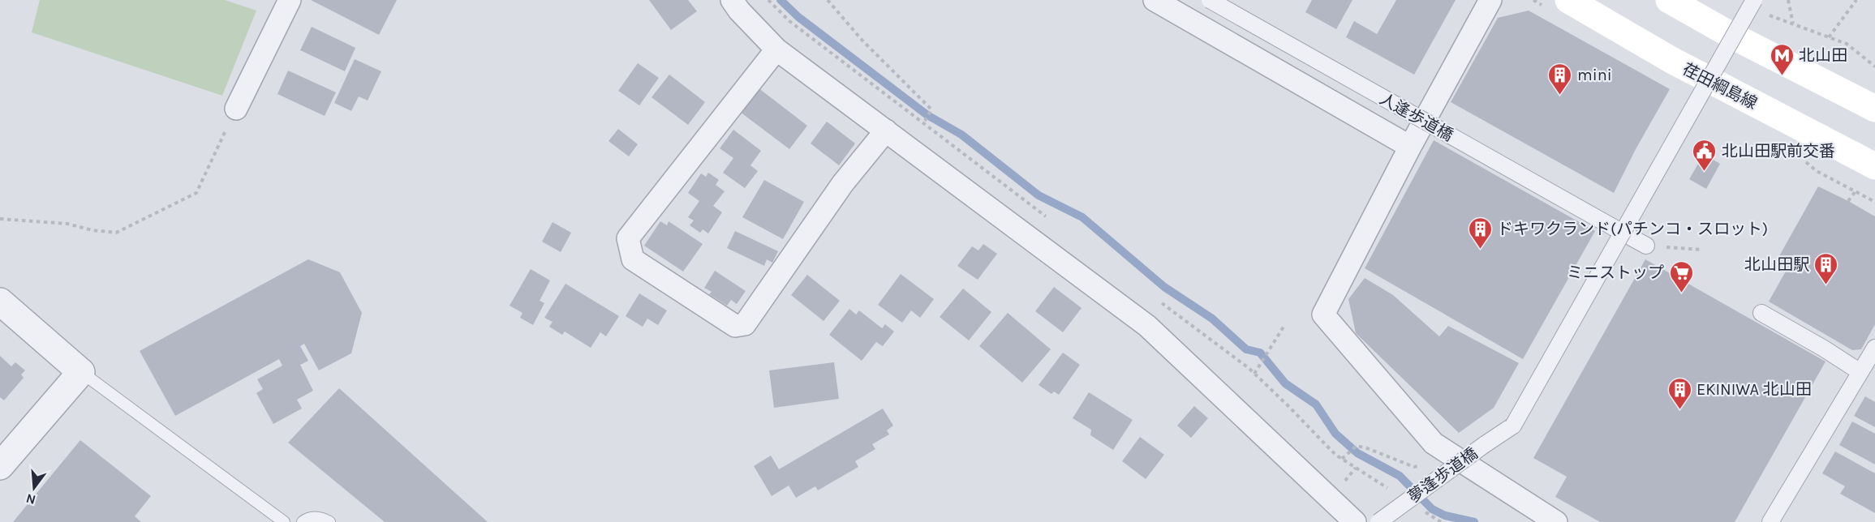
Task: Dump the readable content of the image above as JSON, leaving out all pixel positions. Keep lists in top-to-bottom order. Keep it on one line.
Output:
{"streets":{"main road":["荏田綱島線"],"street":["人逢歩道橋","夢逢歩道橋"]},"crossings":[["人逢歩道橋","夢逢歩道橋"]],"places":{"metro station":["北山田"],"building":["mini","ドキワクランド(パチンコ・スロット)","北山田駅","EKINIWA 北山田"],"public building":["北山田駅前交番"],"supermarket":["ミニストップ"]},"north":"bottom"}
